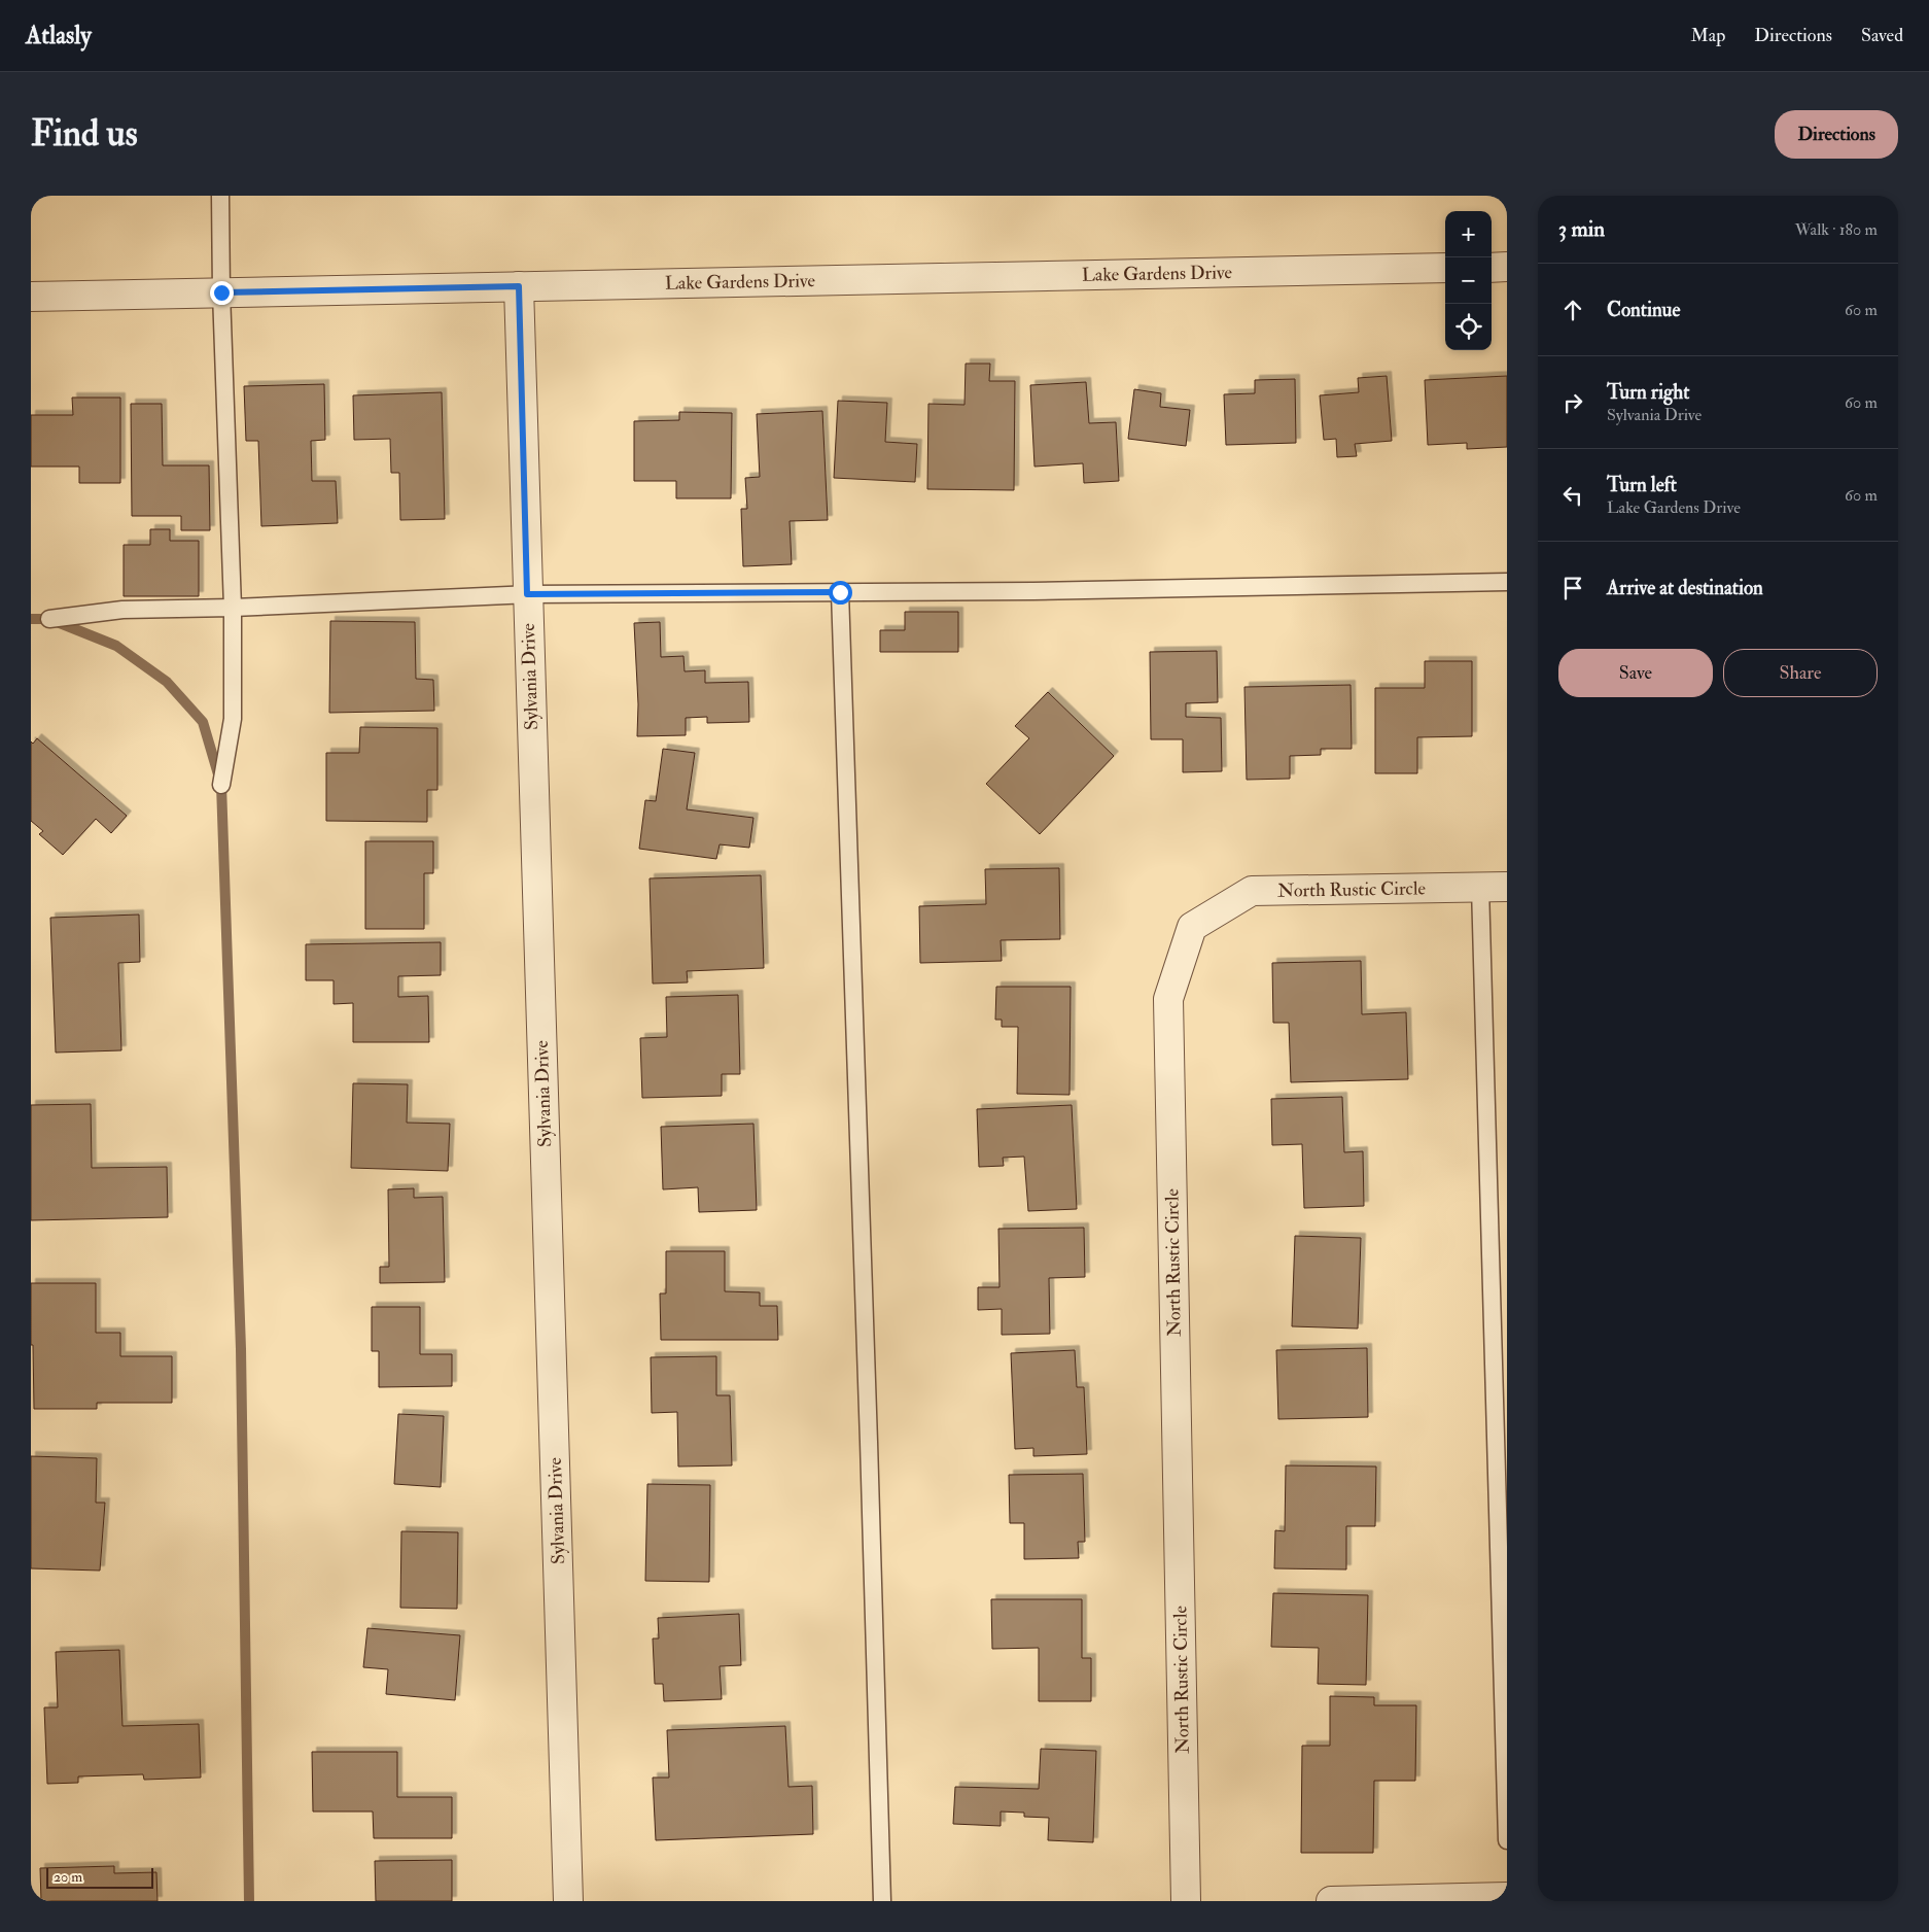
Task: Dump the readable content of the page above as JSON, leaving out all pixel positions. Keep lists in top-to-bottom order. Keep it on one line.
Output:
{"streets":{"street":["Lake Gardens Drive","Sylvania Drive","North Rustic Circle"]},"crossings":[["Lake Gardens Drive","Sylvania Drive"]],"scale_bar":"20 m","page":{"header":"Atlasly","nav":["Map","Directions","Saved"],"buttons":["Directions",["Save","Share"]],"title":"Find us","heading":["3 min","Walk · 180 m"],"map_buttons":["+","−"],"list":[["Continue","60 m"],["Turn right","Sylvania Drive","60 m"],["Turn left","Lake Gardens Drive","60 m"],"Arrive at destination"],"scale":"20 m"}}
